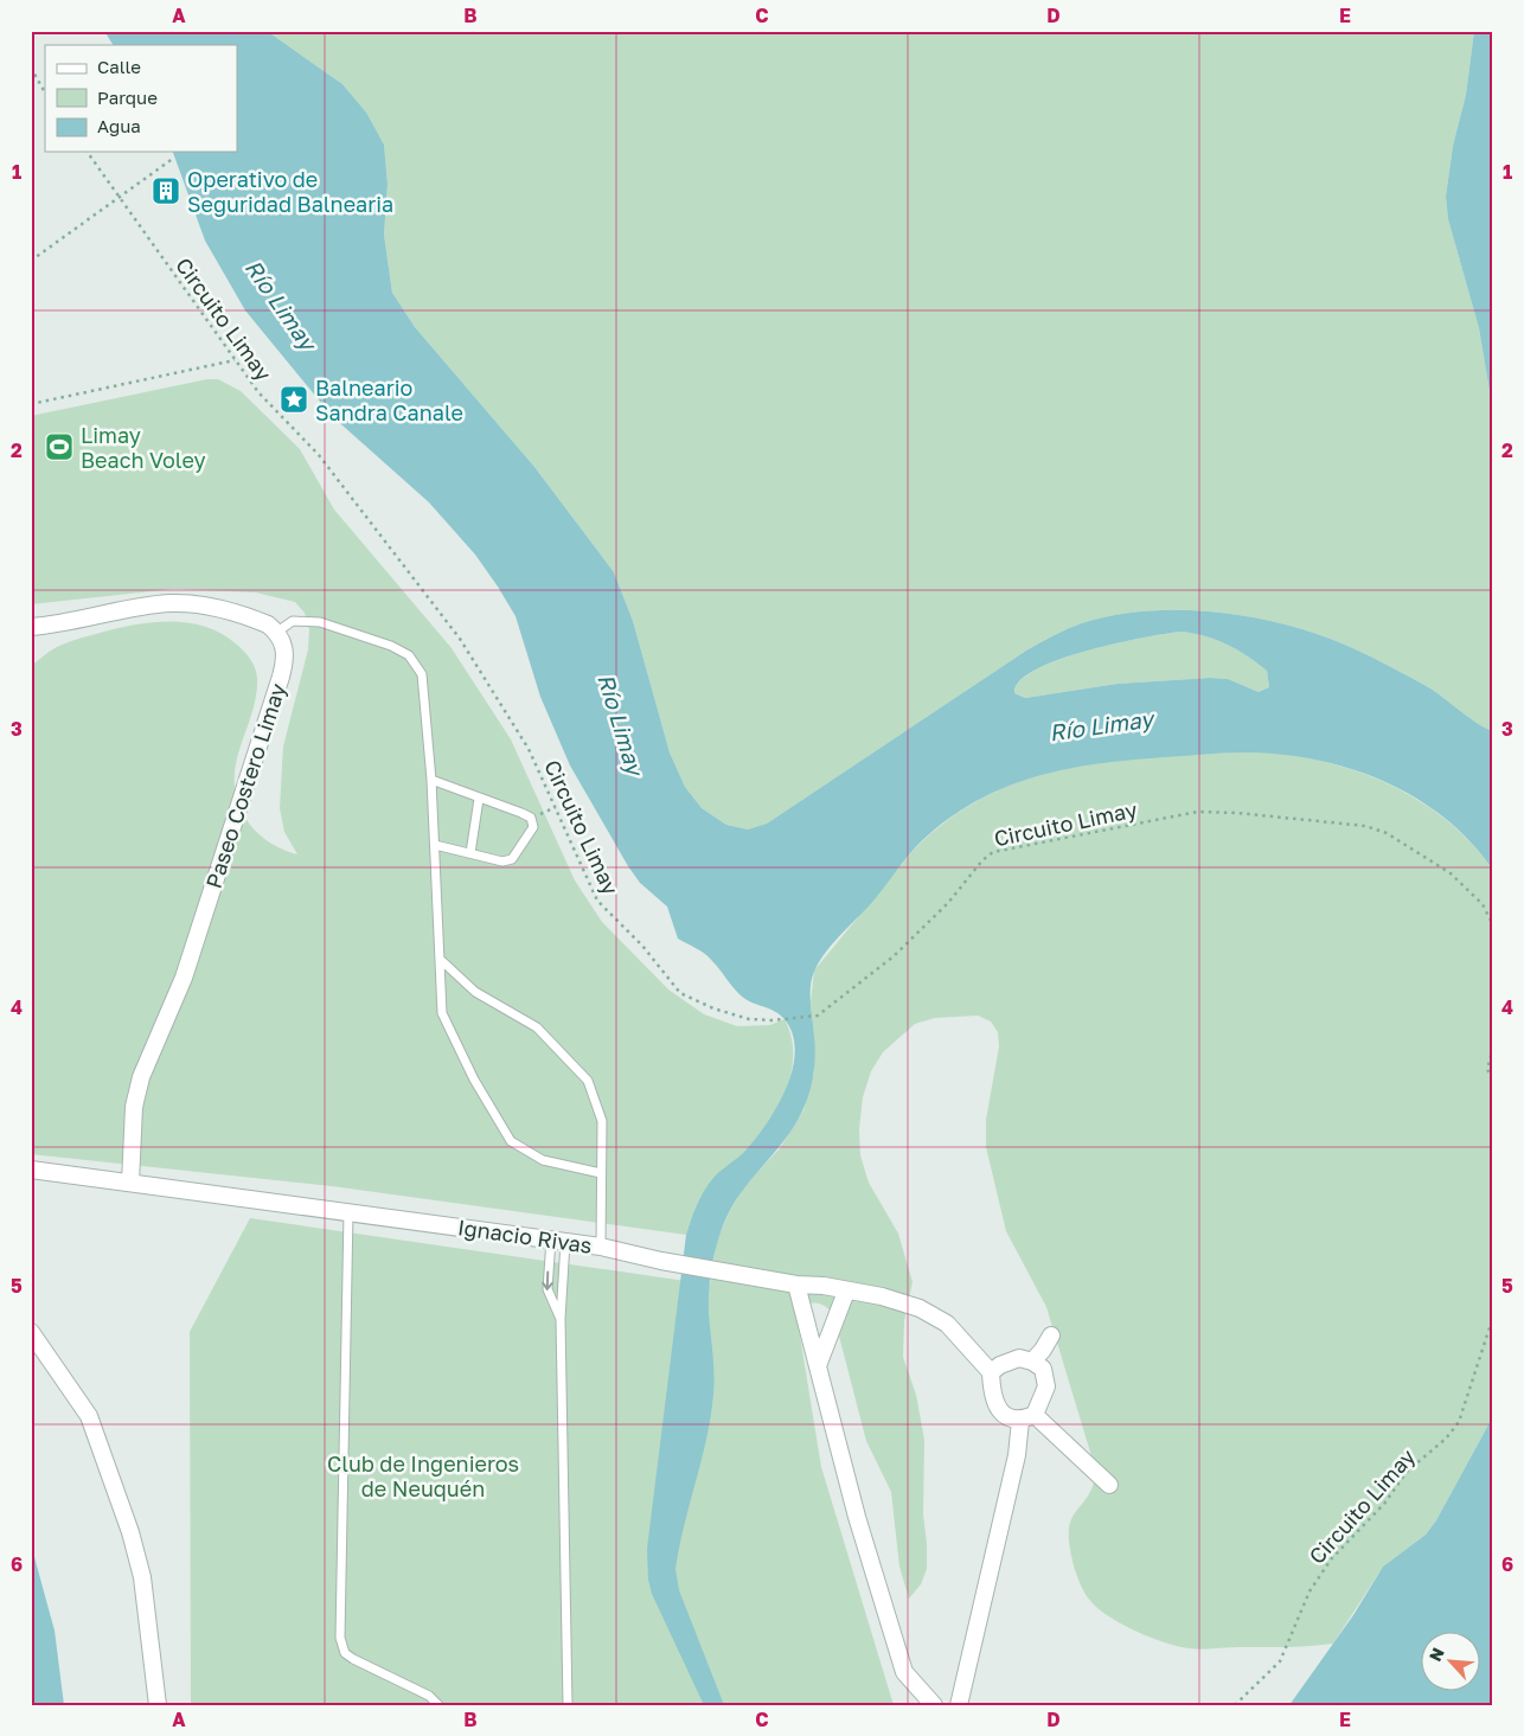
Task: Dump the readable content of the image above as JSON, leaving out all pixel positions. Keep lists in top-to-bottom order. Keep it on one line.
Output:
{"streets":{"street":["Paseo Costero Limay","Ignacio Rivas"],"path":["Circuito Limay"]},"crossings":[["Paseo Costero Limay","Ignacio Rivas"]],"water":["Río Limay"],"parks":["Club de Ingenieros de Neuquén"],"places":{"building":["Operativo de Seguridad Balnearia"],"place":["Balneario Sandra Canale"],"sports":["Limay Beach Voley"]},"legend":["Calle","Parque","Agua"],"north":"top left","grid":{"columns":["A","B","C","D","E"],"rows":["1","2","3","4","5","6"]}}
